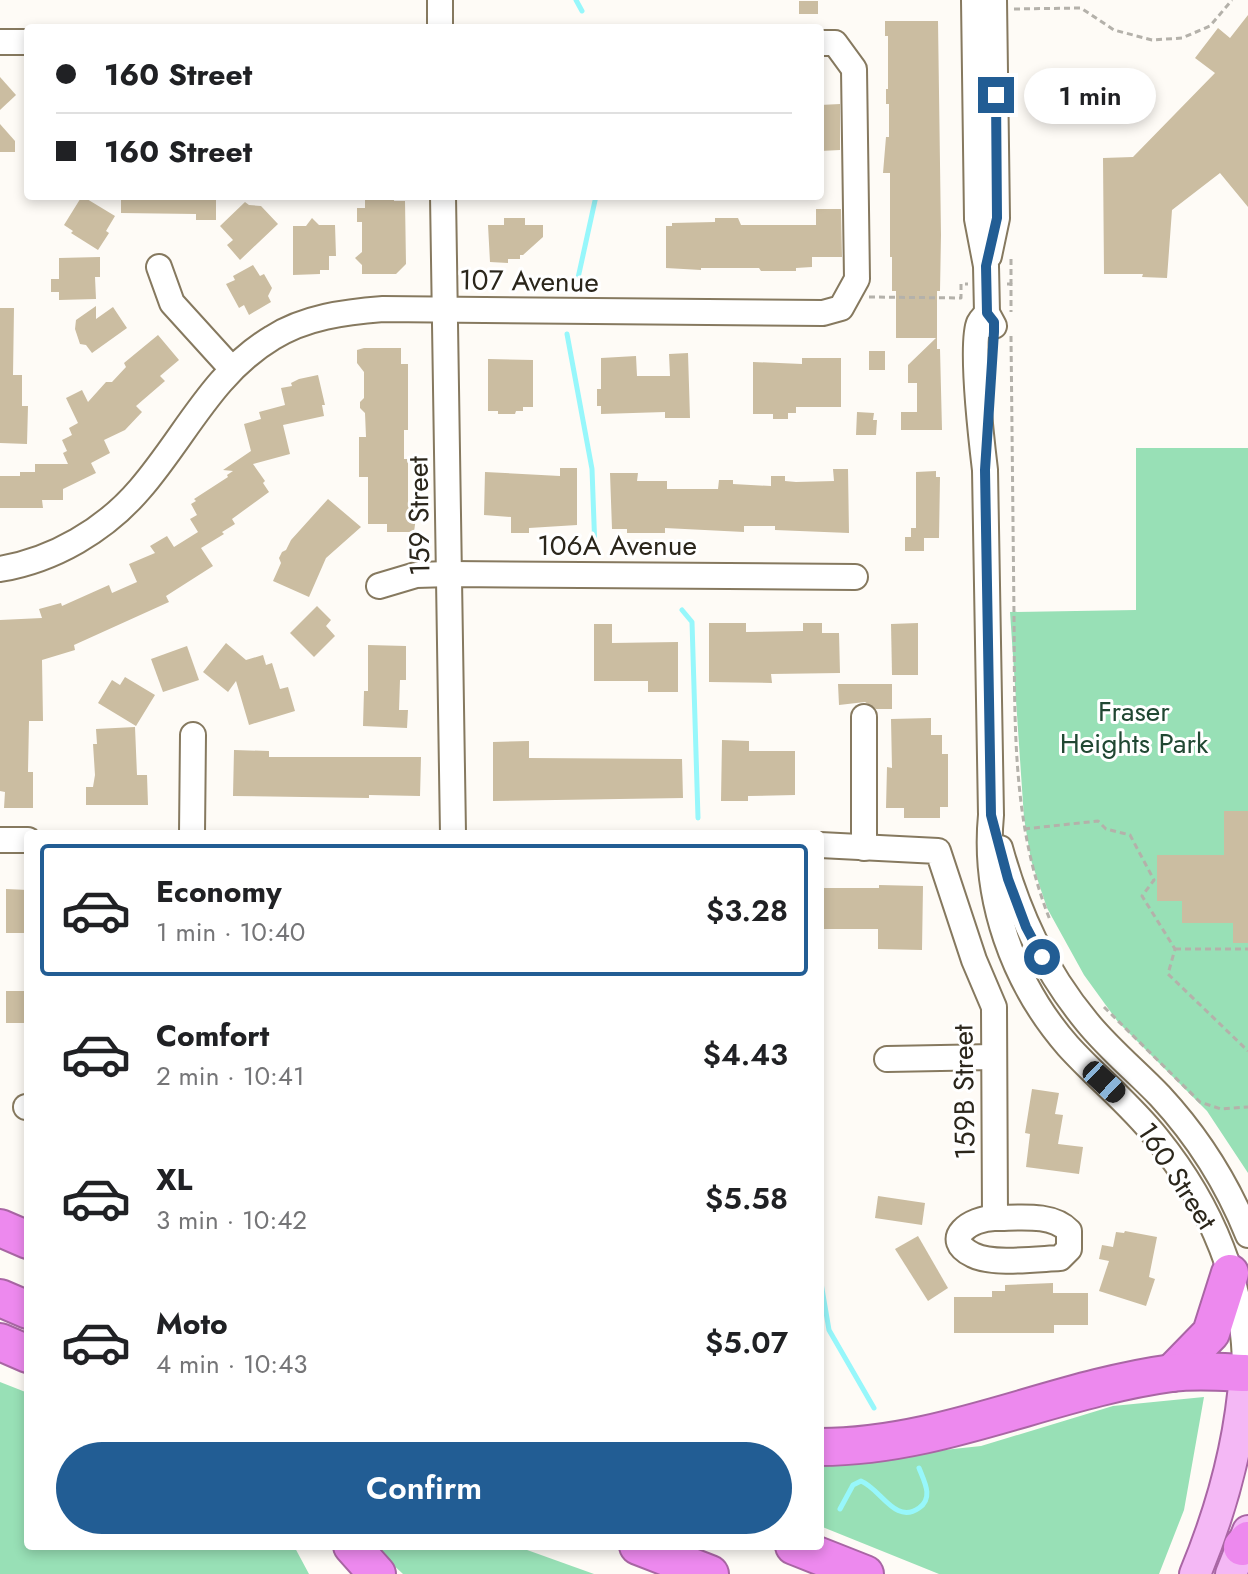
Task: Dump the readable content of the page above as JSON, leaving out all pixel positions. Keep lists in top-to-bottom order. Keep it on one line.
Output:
{"streets":{"main road":["160 Street"],"street":["107 Avenue","159 Street","106A Avenue","159B Street"]},"crossings":[["107 Avenue","159 Street"],["159 Street","106A Avenue"]],"parks":["Fraser Heights Park"],"page":{"banner":["160 Street","160 Street"],"bubble":"1 min","list":[{"name":"Economy","note":"1 min · 10:40","value":"$3.28"},{"name":"Comfort","note":"2 min · 10:41","value":"$4.43"},{"name":"XL","note":"3 min · 10:42","value":"$5.58"},{"name":"Moto","note":"4 min · 10:43","value":"$5.07"}],"buttons":"Confirm"}}
